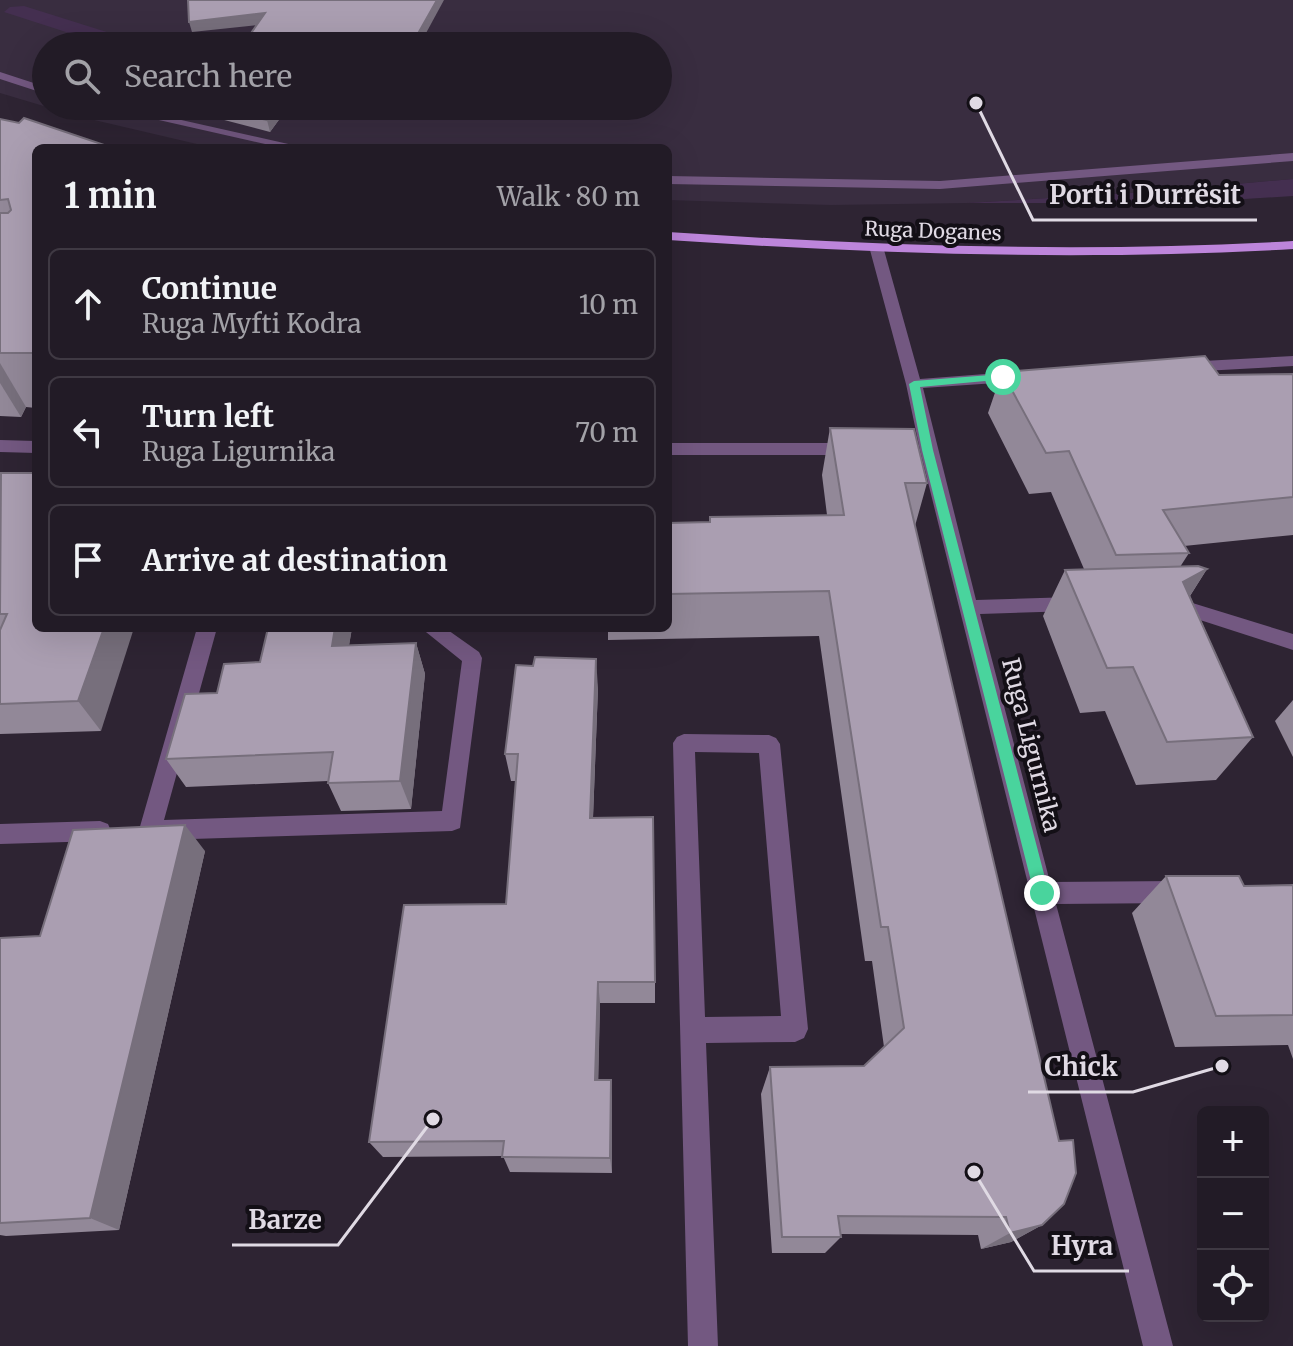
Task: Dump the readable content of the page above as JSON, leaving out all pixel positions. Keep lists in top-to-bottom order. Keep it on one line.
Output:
{"streets":{"main road":["Ruga Doganes"],"street":["Ruga Ligurnika"]},"crossings":[["Ruga Doganes","Ruga Ligurnika"]],"places":["Porti i Durrësit","Chick","Barze","Hyra"],"page":{"search":"Search here","heading":["1 min","Walk · 80 m"],"list":[["Continue","Ruga Myfti Kodra","10 m"],["Turn left","Ruga Ligurnika","70 m"],"Arrive at destination"],"map_buttons":["+","−"]}}
